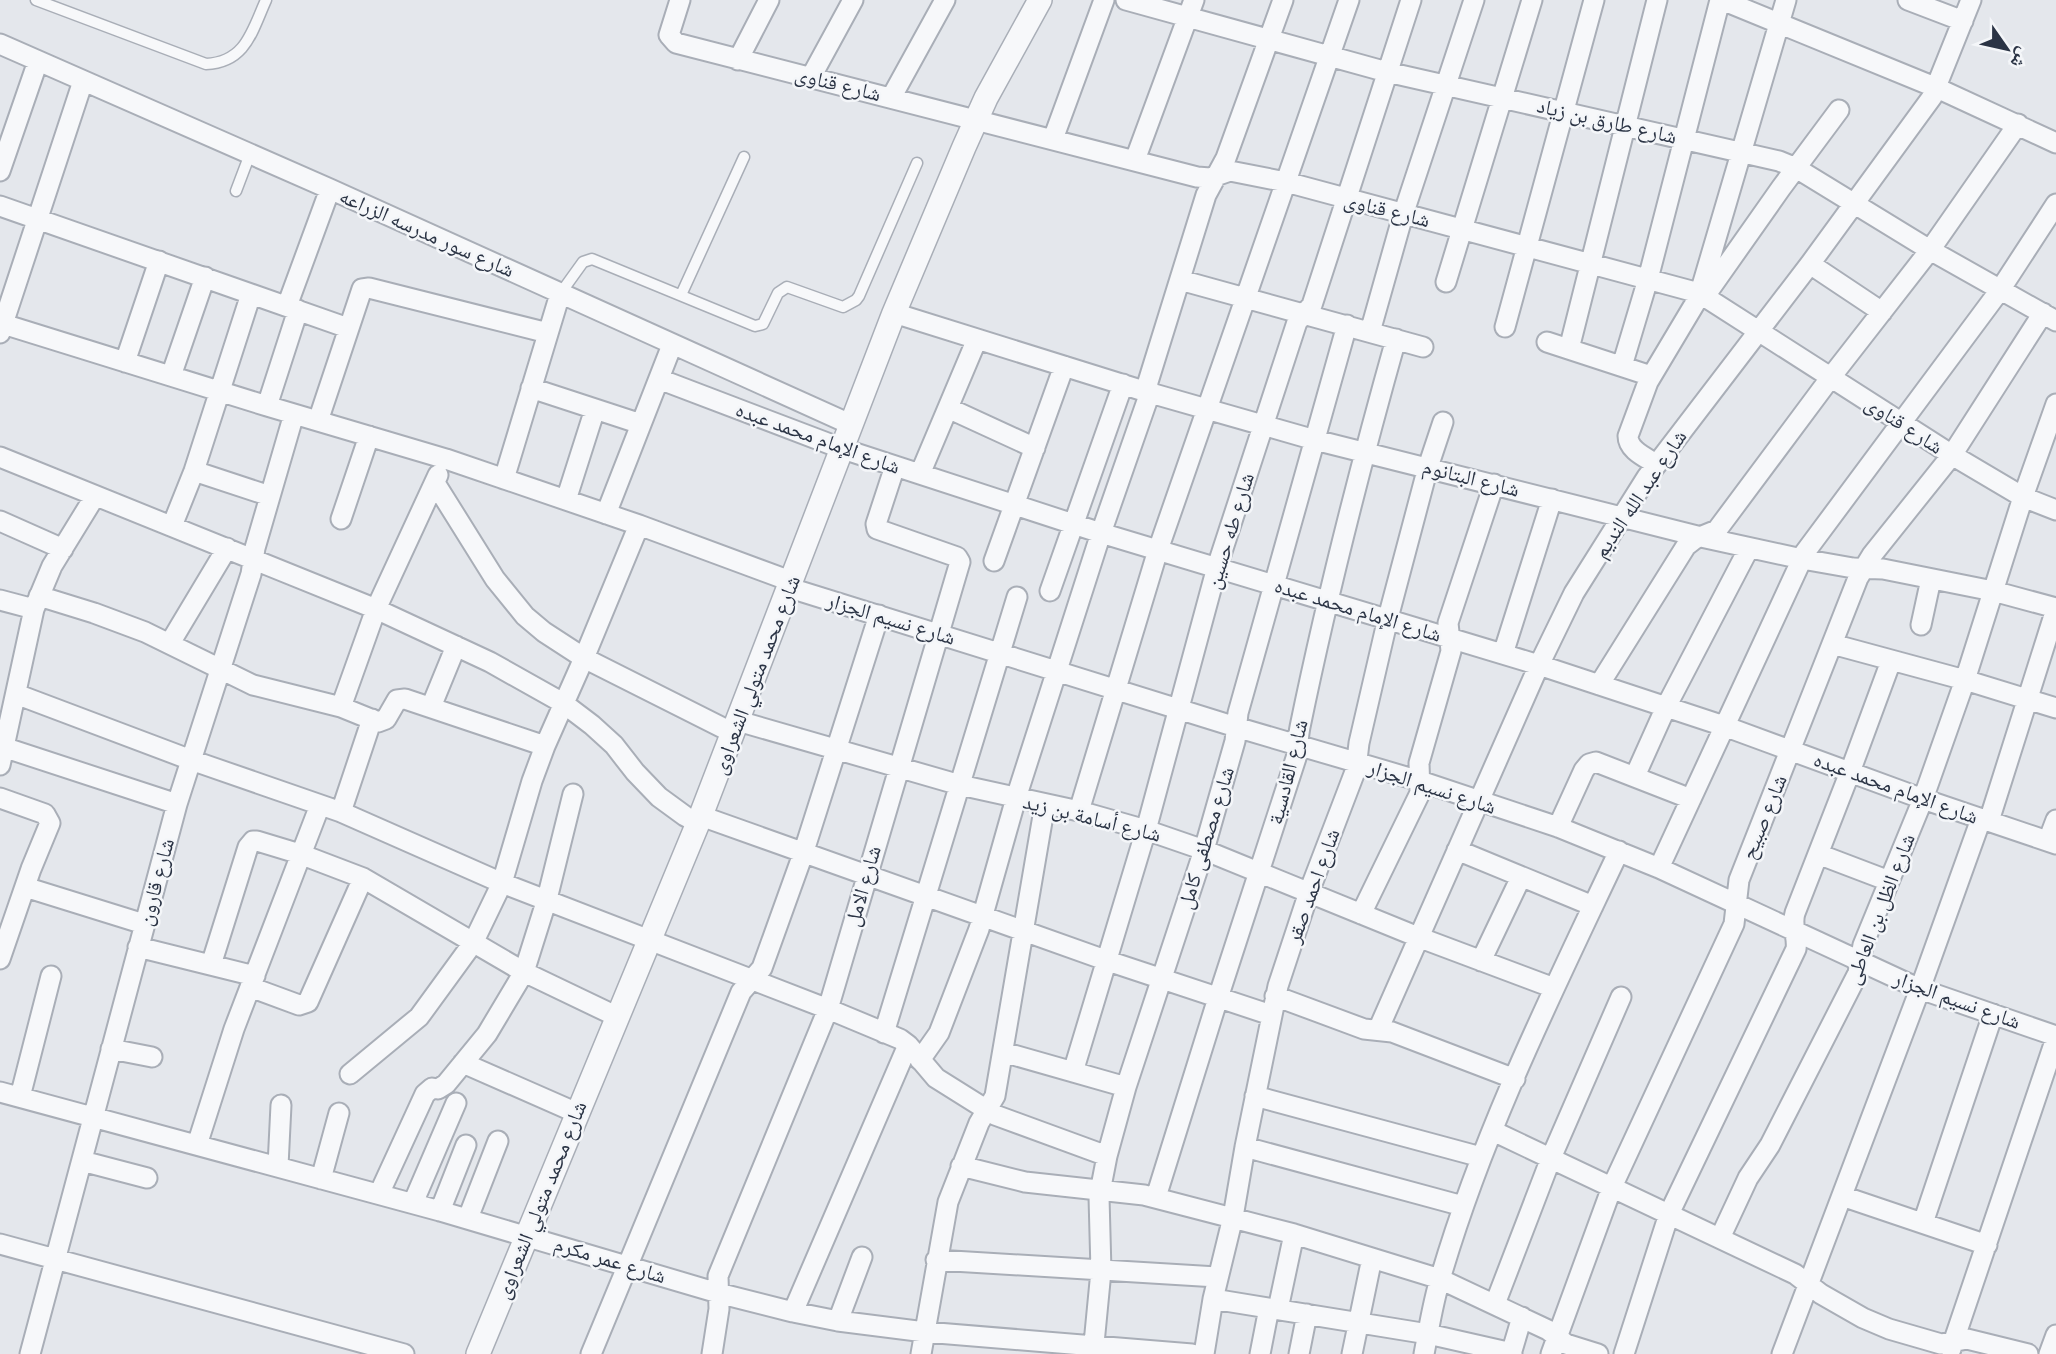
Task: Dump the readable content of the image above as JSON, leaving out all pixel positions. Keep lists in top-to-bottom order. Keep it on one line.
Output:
{"streets":{"street":["شارع قناوى","شارع طارق بن زياد","شارع سور مدرسه الزراعه","شارع الإمام محمد عبده","شارع البتانوم","شارع عبد الله النديم","شارع طه حسين","شارع نسيم الجزار","شارع محمد متولي الشعراوى","شارع القادسية","شارع صبيح","شارع أسامة بن زيد","شارع مصطفى كامل","شارع قارون","شارع الامل","شارع احمد صقر","شارع الظل بن العاطى","شارع عمر مكرم"]},"crossings":[["شارع قناوى","شارع عبد الله النديم"],["شارع قناوى","شارع طه حسين"],["شارع قناوى","شارع محمد متولي الشعراوى"],["شارع قناوى","شارع صبيح"],["شارع قناوى","شارع الظل بن العاطى"],["شارع طارق بن زياد","شارع عبد الله النديم"],["شارع طارق بن زياد","شارع طه حسين"],["شارع طارق بن زياد","شارع صبيح"],["شارع سور مدرسه الزراعه","شارع محمد متولي الشعراوى"],["شارع الإمام محمد عبده","شارع عبد الله النديم"],["شارع الإمام محمد عبده","شارع طه حسين"],["شارع الإمام محمد عبده","شارع محمد متولي الشعراوى"],["شارع الإمام محمد عبده","شارع القادسية"],["شارع الإمام محمد عبده","شارع صبيح"],["شارع الإمام محمد عبده","شارع مصطفى كامل"],["شارع الإمام محمد عبده","شارع الامل"],["شارع الإمام محمد عبده","شارع احمد صقر"],["شارع الإمام محمد عبده","شارع الظل بن العاطى"],["شارع البتانوم","شارع عبد الله النديم"],["شارع البتانوم","شارع طه حسين"],["شارع البتانوم","شارع محمد متولي الشعراوى"],["شارع البتانوم","شارع القادسية"],["شارع البتانوم","شارع صبيح"],["شارع البتانوم","شارع مصطفى كامل"],["شارع البتانوم","شارع احمد صقر"],["شارع البتانوم","شارع الظل بن العاطى"],["شارع عبد الله النديم","شارع نسيم الجزار"],["شارع عبد الله النديم","شارع أسامة بن زيد"],["شارع طه حسين","شارع نسيم الجزار"],["شارع طه حسين","شارع أسامة بن زيد"],["شارع نسيم الجزار","شارع محمد متولي الشعراوى"],["شارع نسيم الجزار","شارع القادسية"],["شارع نسيم الجزار","شارع صبيح"],["شارع نسيم الجزار","شارع مصطفى كامل"],["شارع نسيم الجزار","شارع قارون"],["شارع نسيم الجزار","شارع الامل"],["شارع نسيم الجزار","شارع احمد صقر"],["شارع نسيم الجزار","شارع الظل بن العاطى"],["شارع محمد متولي الشعراوى","شارع أسامة بن زيد"],["شارع محمد متولي الشعراوى","شارع عمر مكرم"],["شارع القادسية","شارع أسامة بن زيد"],["شارع أسامة بن زيد","شارع مصطفى كامل"],["شارع أسامة بن زيد","شارع الامل"],["شارع أسامة بن زيد","شارع احمد صقر"],["شارع مصطفى كامل","شارع عمر مكرم"],["شارع قارون","شارع عمر مكرم"],["شارع الامل","شارع عمر مكرم"]],"north":"bottom right"}
